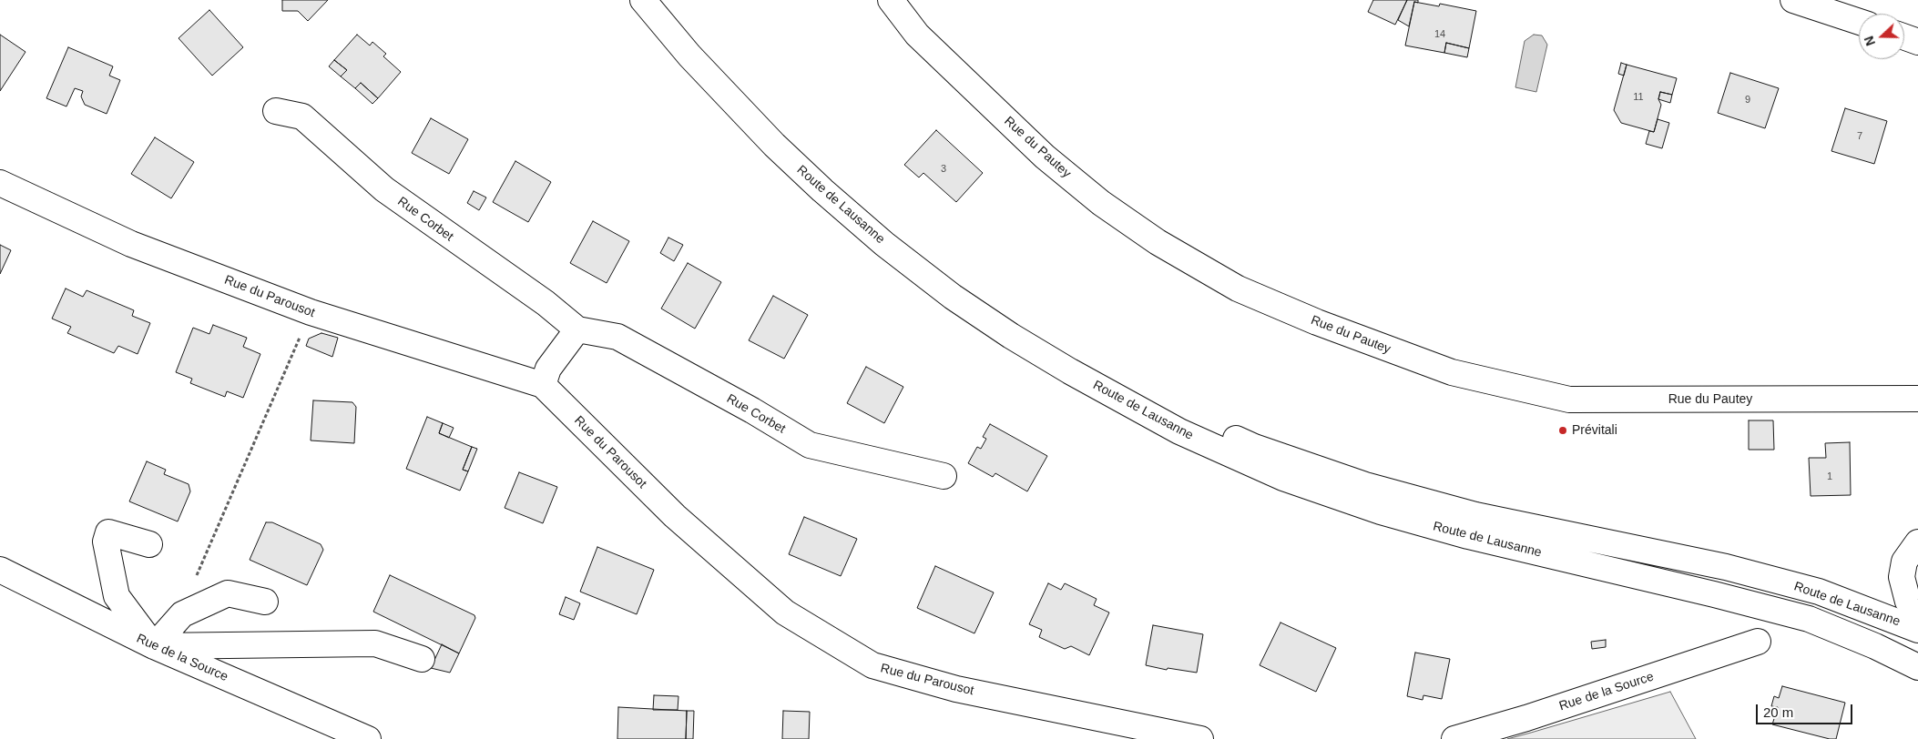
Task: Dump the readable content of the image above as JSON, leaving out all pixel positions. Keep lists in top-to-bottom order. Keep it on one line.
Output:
{"streets":{"street":["Rue du Pautey","Route de Lausanne","Rue Corbet","Rue du Parousot","Rue de la Source"]},"places":["Prévitali"],"house_numbers":["14","11","9","7","3","1"],"scale_bar":"20 m","north":"left"}
